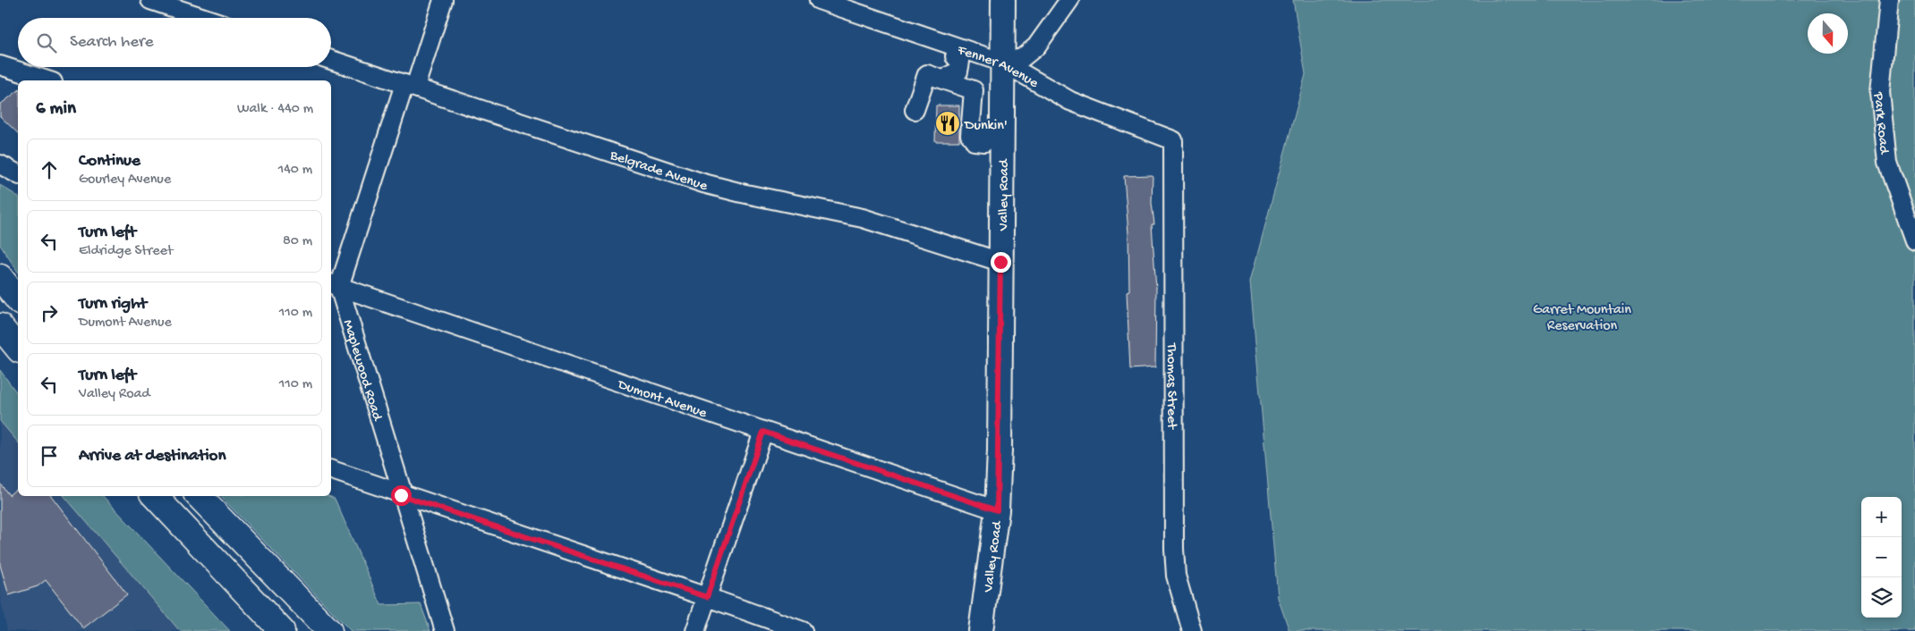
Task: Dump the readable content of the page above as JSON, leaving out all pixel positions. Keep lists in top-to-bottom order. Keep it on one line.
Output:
{"streets":{"main road":["Valley Road"],"street":["Fenner Avenue","Park Road","Belgrade Avenue","Maplewood Road","Thomas Street","Dumont Avenue"]},"crossings":[["Fenner Avenue","Valley Road"],["Fenner Avenue","Thomas Street"],["Belgrade Avenue","Valley Road"],["Valley Road","Dumont Avenue"],["Maplewood Road","Dumont Avenue"]],"parks":["Garret Mountain Reservation"],"places":{"restaurant":["Dunkin'"]},"north":"bottom","page":{"search":"Search here","heading":["6 min","Walk · 440 m"],"list":[["Continue","Gourley Avenue","140 m"],["Turn left","Eldridge Street","80 m"],["Turn right","Dumont Avenue","110 m"],["Turn left","Valley Road","110 m"],"Arrive at destination"],"map_buttons":["+","−"]}}
